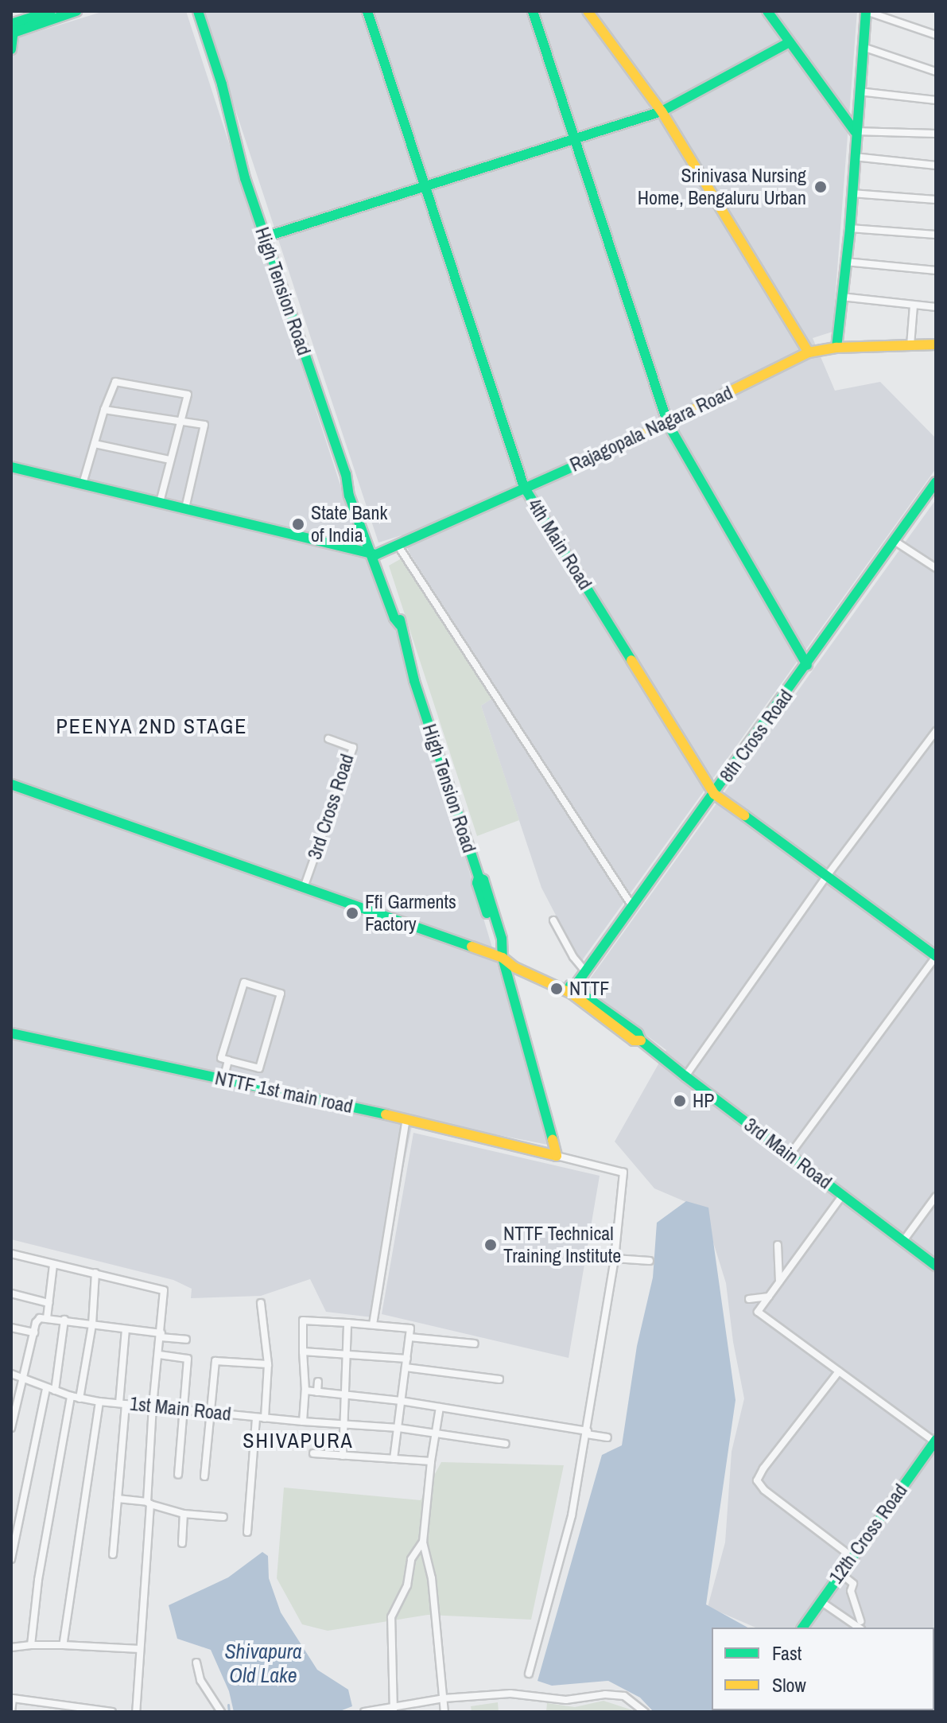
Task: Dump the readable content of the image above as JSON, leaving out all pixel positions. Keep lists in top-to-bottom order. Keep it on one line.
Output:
{"streets":{"street":["High Tension Road","Rajagopala Nagara Road","4th Main Road","8th Cross Road","3rd Cross Road","NTTF 1st main road","3rd Main Road","1st Main Road","12th Cross Road"]},"crossings":[["High Tension Road","Rajagopala Nagara Road"],["High Tension Road","NTTF 1st main road"],["High Tension Road","3rd Main Road"],["Rajagopala Nagara Road","4th Main Road"],["4th Main Road","8th Cross Road"],["8th Cross Road","3rd Main Road"],["3rd Cross Road","3rd Main Road"]],"districts":["PEENYA 2ND STAGE","SHIVAPURA"],"water":["Shivapura Old Lake"],"places":["Srinivasa Nursing Home, Bengaluru Urban","State Bank of India","Ffi Garments Factory","NTTF","HP","NTTF Technical Training Institute"],"legend":["Fast","Slow"]}
